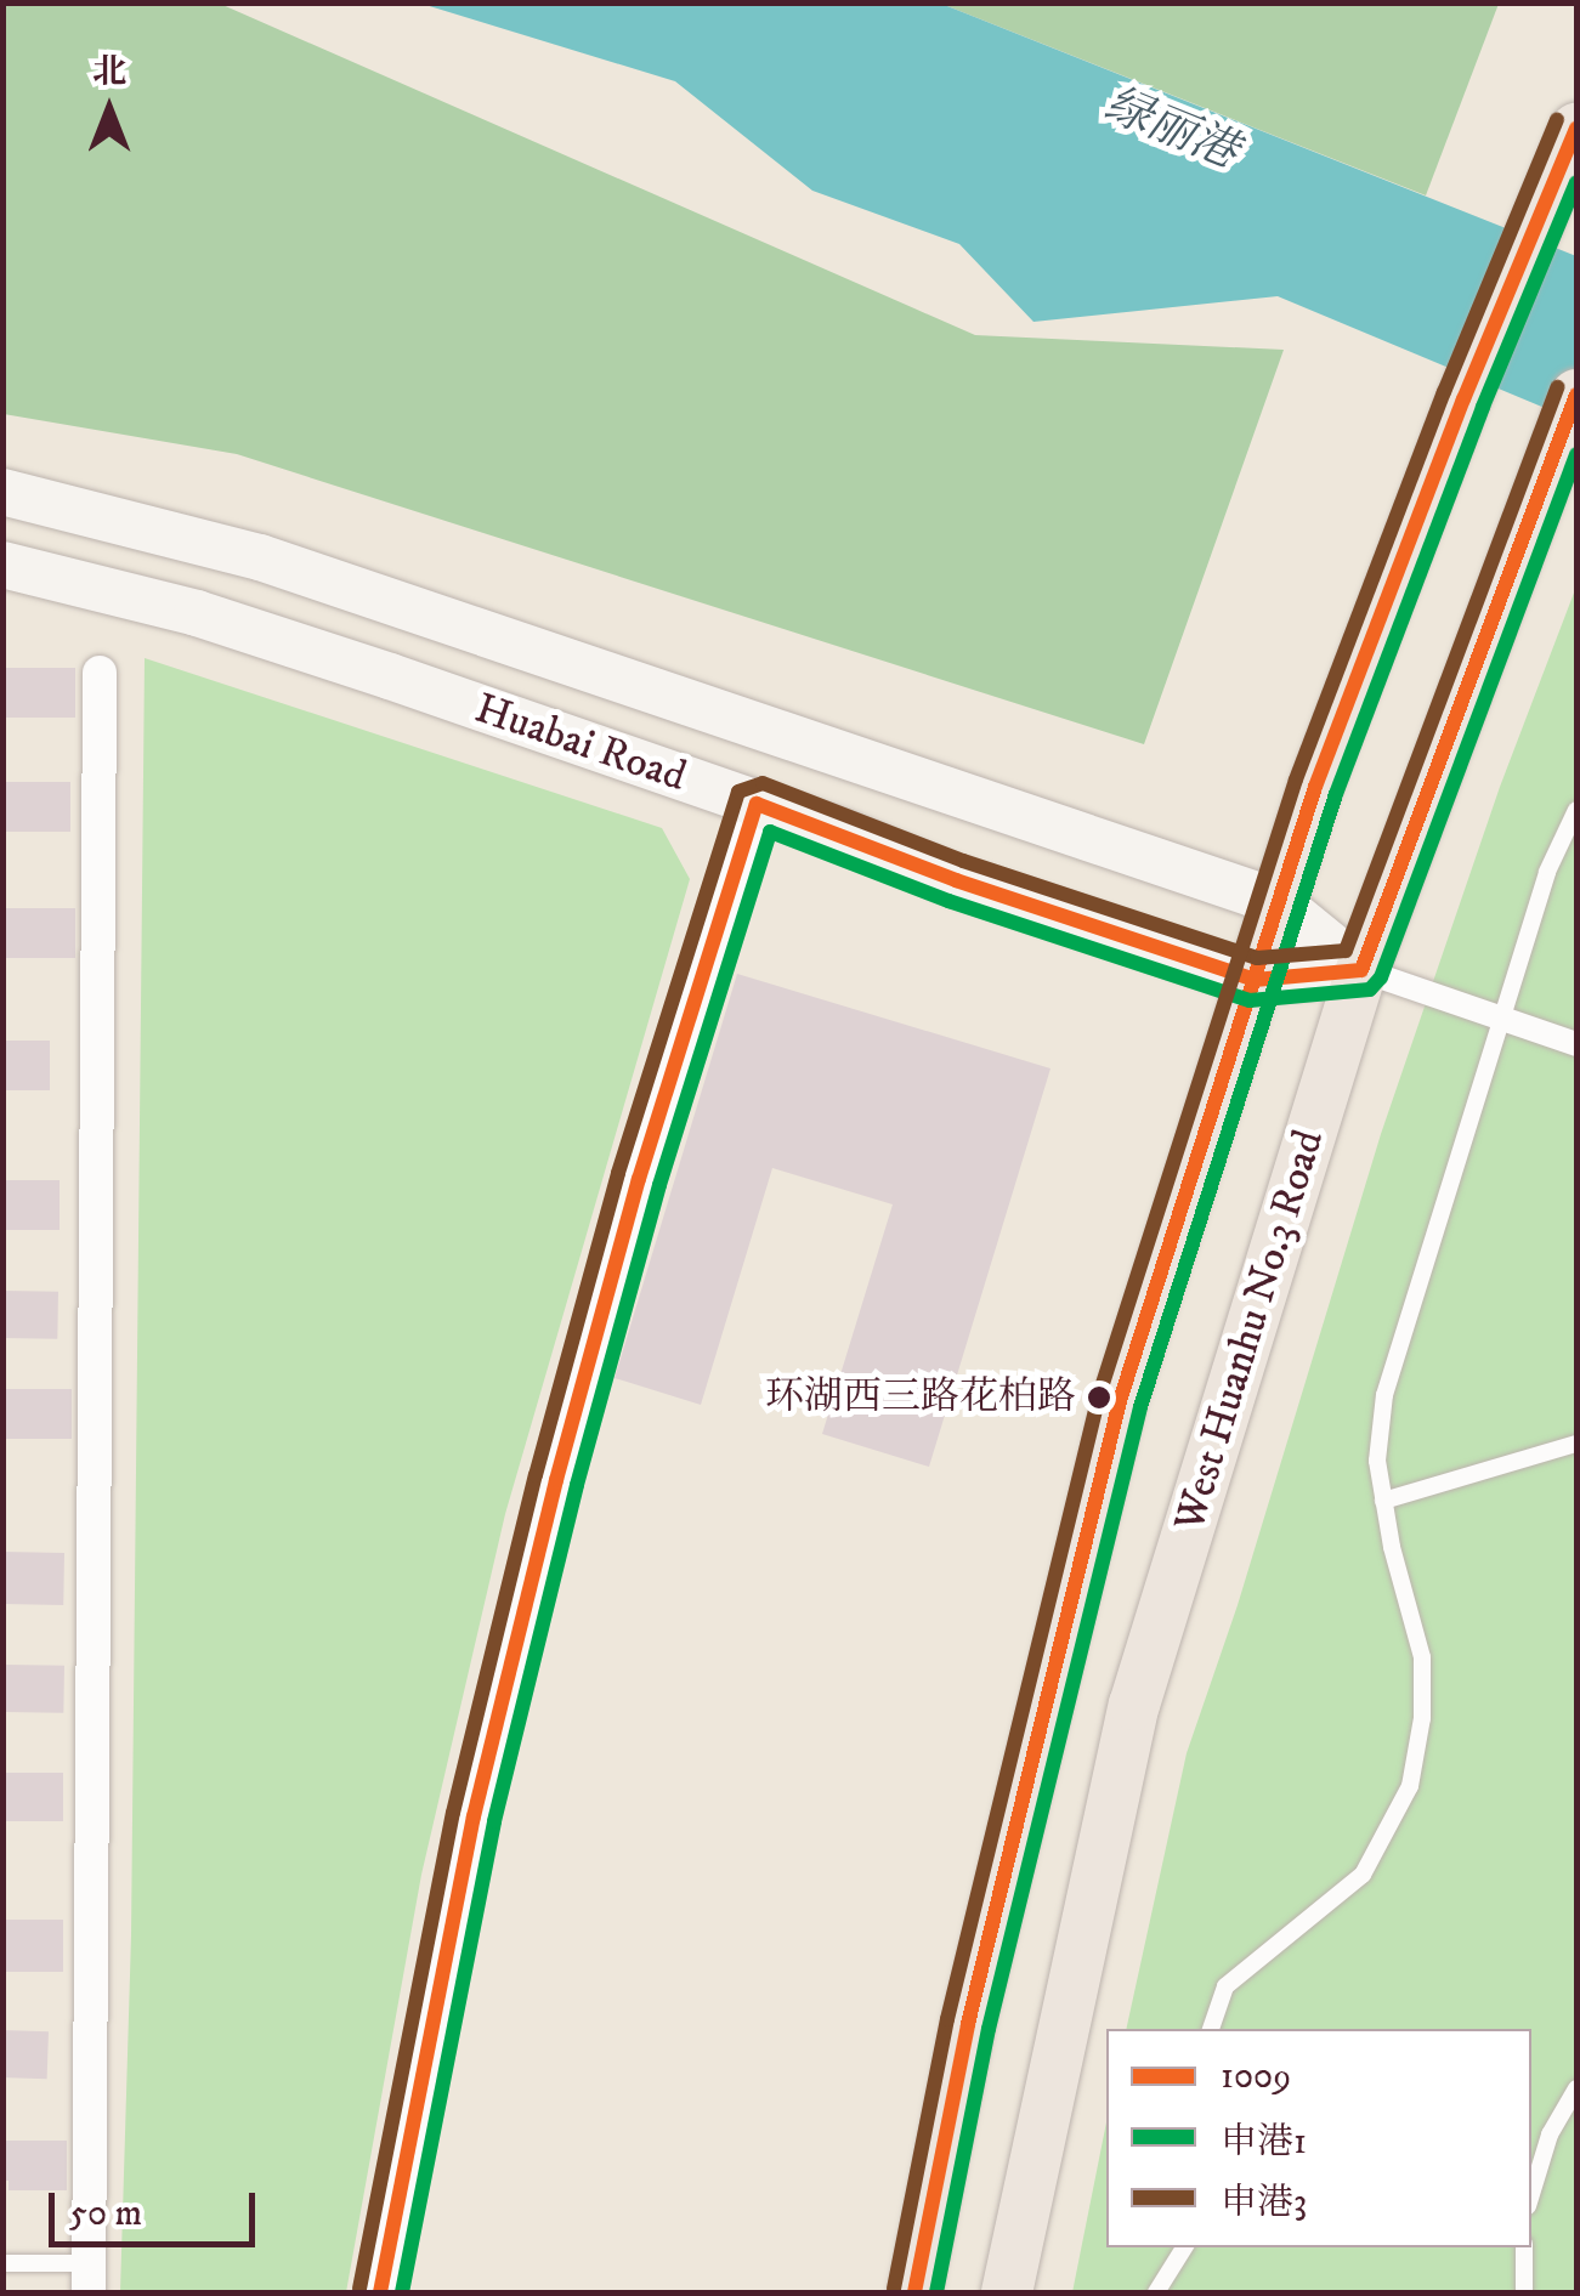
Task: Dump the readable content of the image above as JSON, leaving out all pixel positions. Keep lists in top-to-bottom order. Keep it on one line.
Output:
{"streets":{"main road":["Huabai Road","West Huanhu No.3 Road"]},"crossings":[["Huabai Road","West Huanhu No.3 Road"]],"water":["绿丽港"],"places":["环湖西三路花柏路"],"lines":["transit line 申港3","transit line 1009","transit line 申港1"],"legend":["1009","申港1","申港3"],"scale_bar":"50 m","north":"top"}
